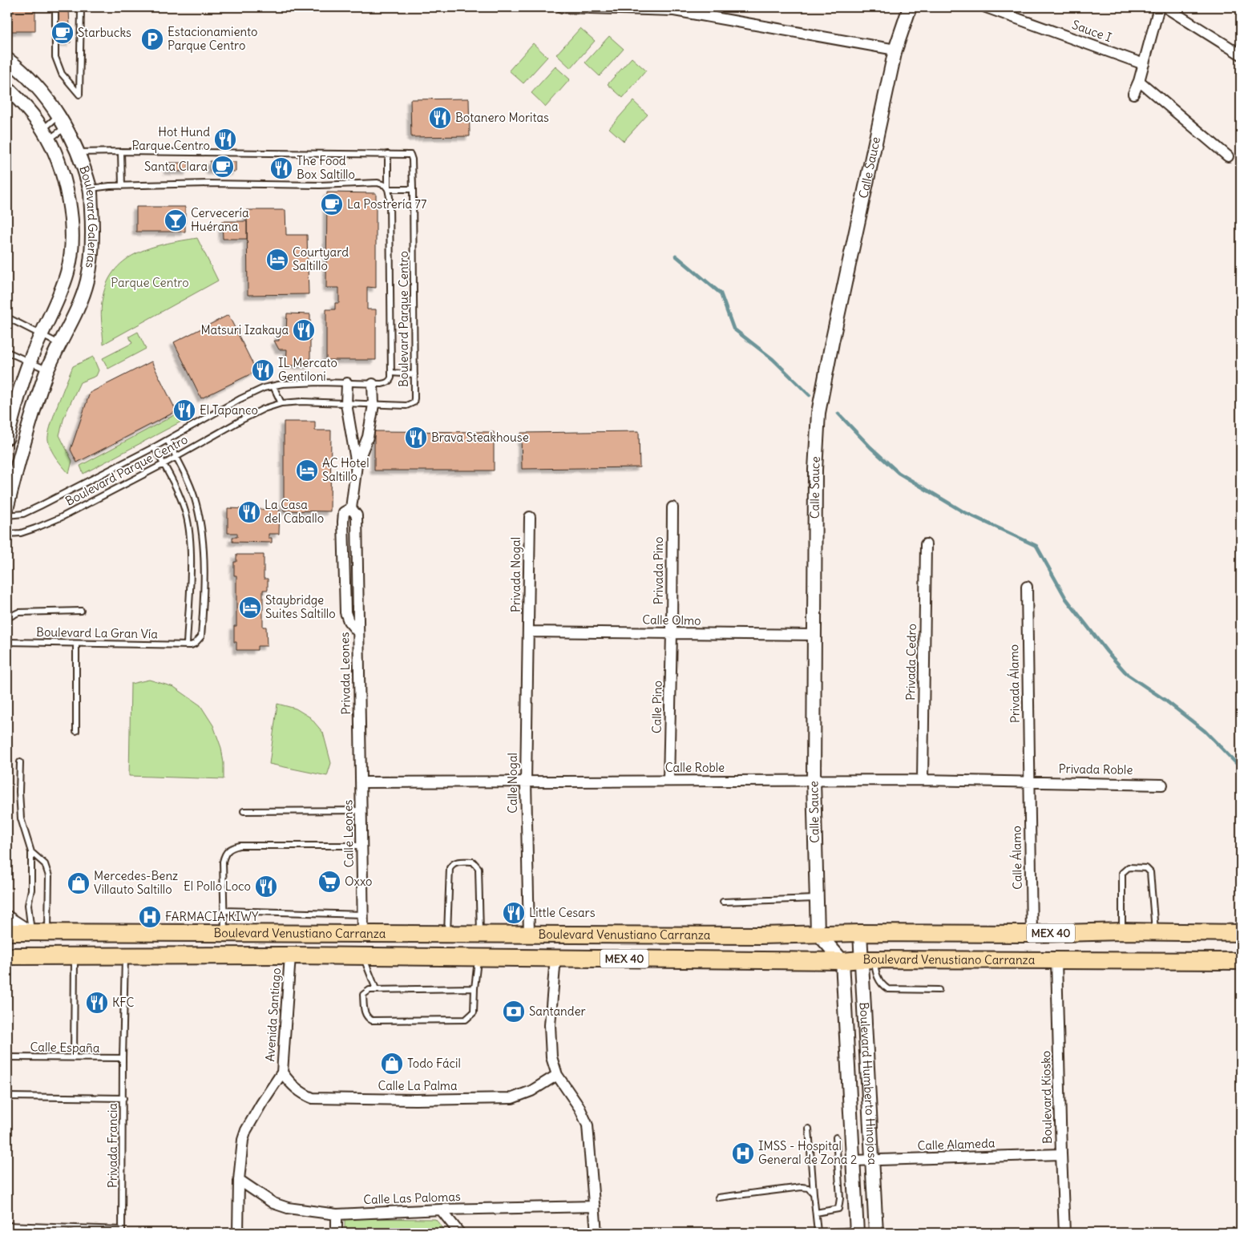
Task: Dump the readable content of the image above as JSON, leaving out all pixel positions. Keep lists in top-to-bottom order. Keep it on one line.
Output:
{"streets":{"main road":["Boulevard Venustiano Carranza","MEX 40"],"street":["Sauce I","Calle Sauce","Boulevard Galerías","Privada Pino","Privada Nogal","Calle Olmo","Privada Cedro","Privada Leones","Privada Álamo","Calle Pino","Calle Roble","Privada Roble","Calle Nogal","Calle Leones","Calle Álamo","Avenida Santiago","Boulevard Humberto Hinojosa","Calle La Palma","Boulevard Kiosko","Calle Alameda","Calle Las Palomas"],"lane":["Boulevard Parque Centro","Boulevard La Gran Vía","Calle España","Privada Francia"]},"crossings":[["Calle Sauce","Calle Olmo"],["Calle Sauce","Calle Roble"],["Calle Sauce","Boulevard Venustiano Carranza"],["Boulevard Galerías","Boulevard Parque Centro"],["Privada Pino","Calle Olmo"],["Privada Pino","Calle Pino"],["Privada Nogal","Calle Olmo"],["Privada Nogal","Calle Nogal"],["Calle Olmo","Calle Pino"],["Calle Olmo","Calle Nogal"],["Privada Cedro","Calle Roble"],["Privada Leones","Calle Roble"],["Privada Leones","Calle Leones"],["Privada Álamo","Calle Roble"],["Privada Álamo","Privada Roble"],["Privada Álamo","Calle Álamo"],["Calle Pino","Calle Roble"],["Calle Roble","Privada Roble"],["Calle Roble","Calle Nogal"],["Calle Roble","Calle Leones"],["Calle Roble","Calle Álamo"],["Privada Roble","Calle Álamo"],["Calle Nogal","Boulevard Venustiano Carranza"],["Calle Leones","Boulevard Venustiano Carranza"],["Calle Álamo","Boulevard Venustiano Carranza"],["Boulevard Venustiano Carranza","Avenida Santiago"],["Boulevard Venustiano Carranza","Boulevard Humberto Hinojosa"],["Boulevard Venustiano Carranza","Boulevard Kiosko"],["Boulevard Venustiano Carranza","Privada Francia"],["Avenida Santiago","Calle La Palma"],["Avenida Santiago","Calle Las Palomas"],["Calle España","Privada Francia"],["Boulevard Humberto Hinojosa","Calle Alameda"],["Boulevard Kiosko","Calle Alameda"]],"parks":["Parque Centro"],"places":{"cafe":["Starbucks","Santa Clara","La Postrería 77"],"parking":["Estacionamiento Parque Centro"],"restaurant":["Botanero Moritas","Hot Hund Parque Centro","The Food Box Saltillo","Matsuri Izakaya","IL Mercato Gentiloni","El Tapanco","Brava Steakhouse","La Casa del Caballo","El Pollo Loco","Little Cesars","KFC"],"bar":["Cervecería Huérana"],"hotel":["Courtyard Saltillo","AC Hotel Saltillo","Staybridge Suites Saltillo"],"supermarket":["Oxxo"],"shop":["Mercedes-Benz Villauto Saltillo","Todo Fácil"],"hospital":["FARMACIA KIWY","IMSS - Hospital General de Zona 2"],"bank":["Santander"]}}
